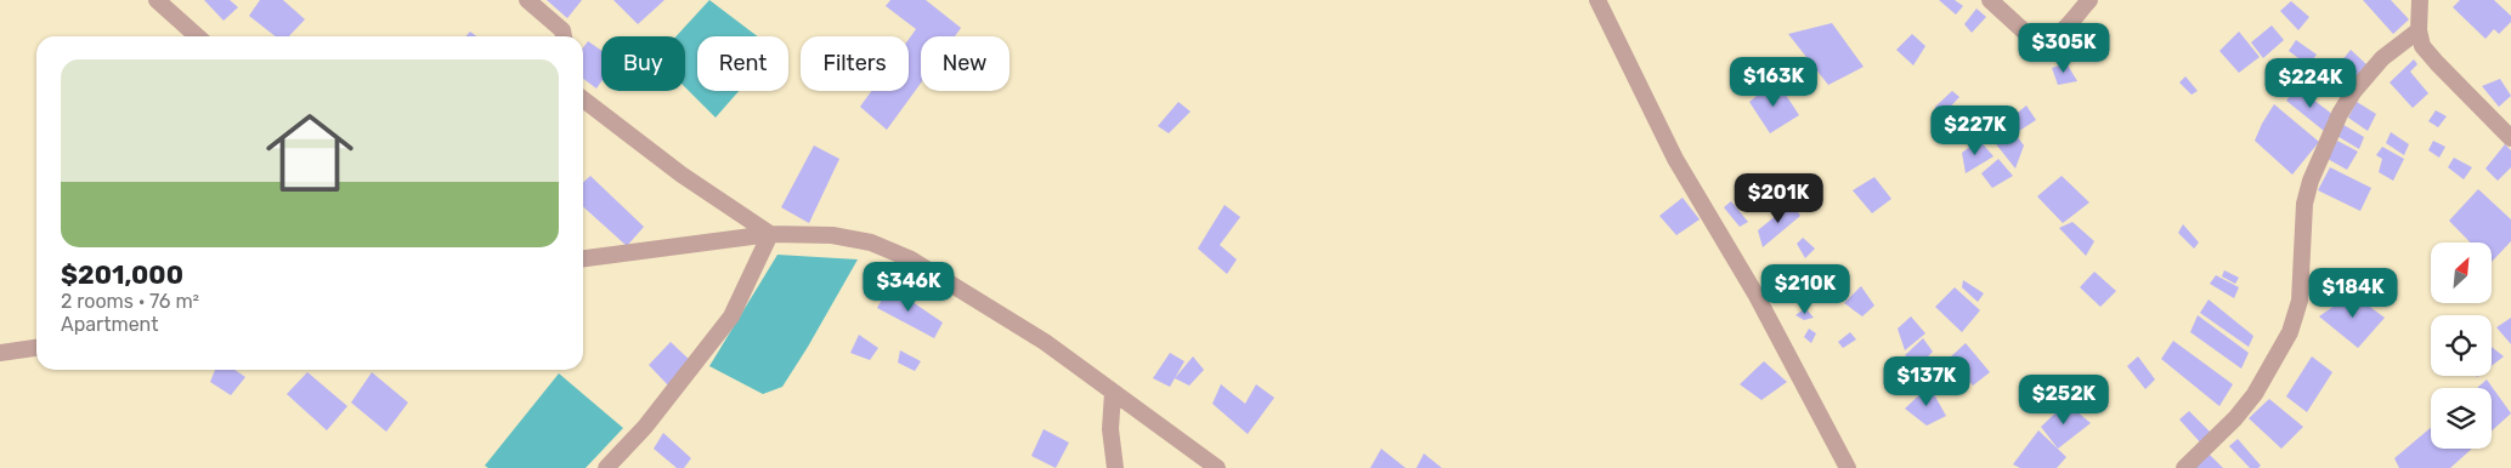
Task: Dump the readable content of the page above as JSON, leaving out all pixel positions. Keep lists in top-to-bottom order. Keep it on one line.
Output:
{"north":"top right","page":{"price":["$305K","$163K","$224K","$227K","$201K","$346K","$210K","$184K","$137K","$252K"],"chip":["Buy","Rent","Filters","New"],"list":[{"name":"$201,000","note":"2 rooms · 76 m² · Apartment"}]}}
